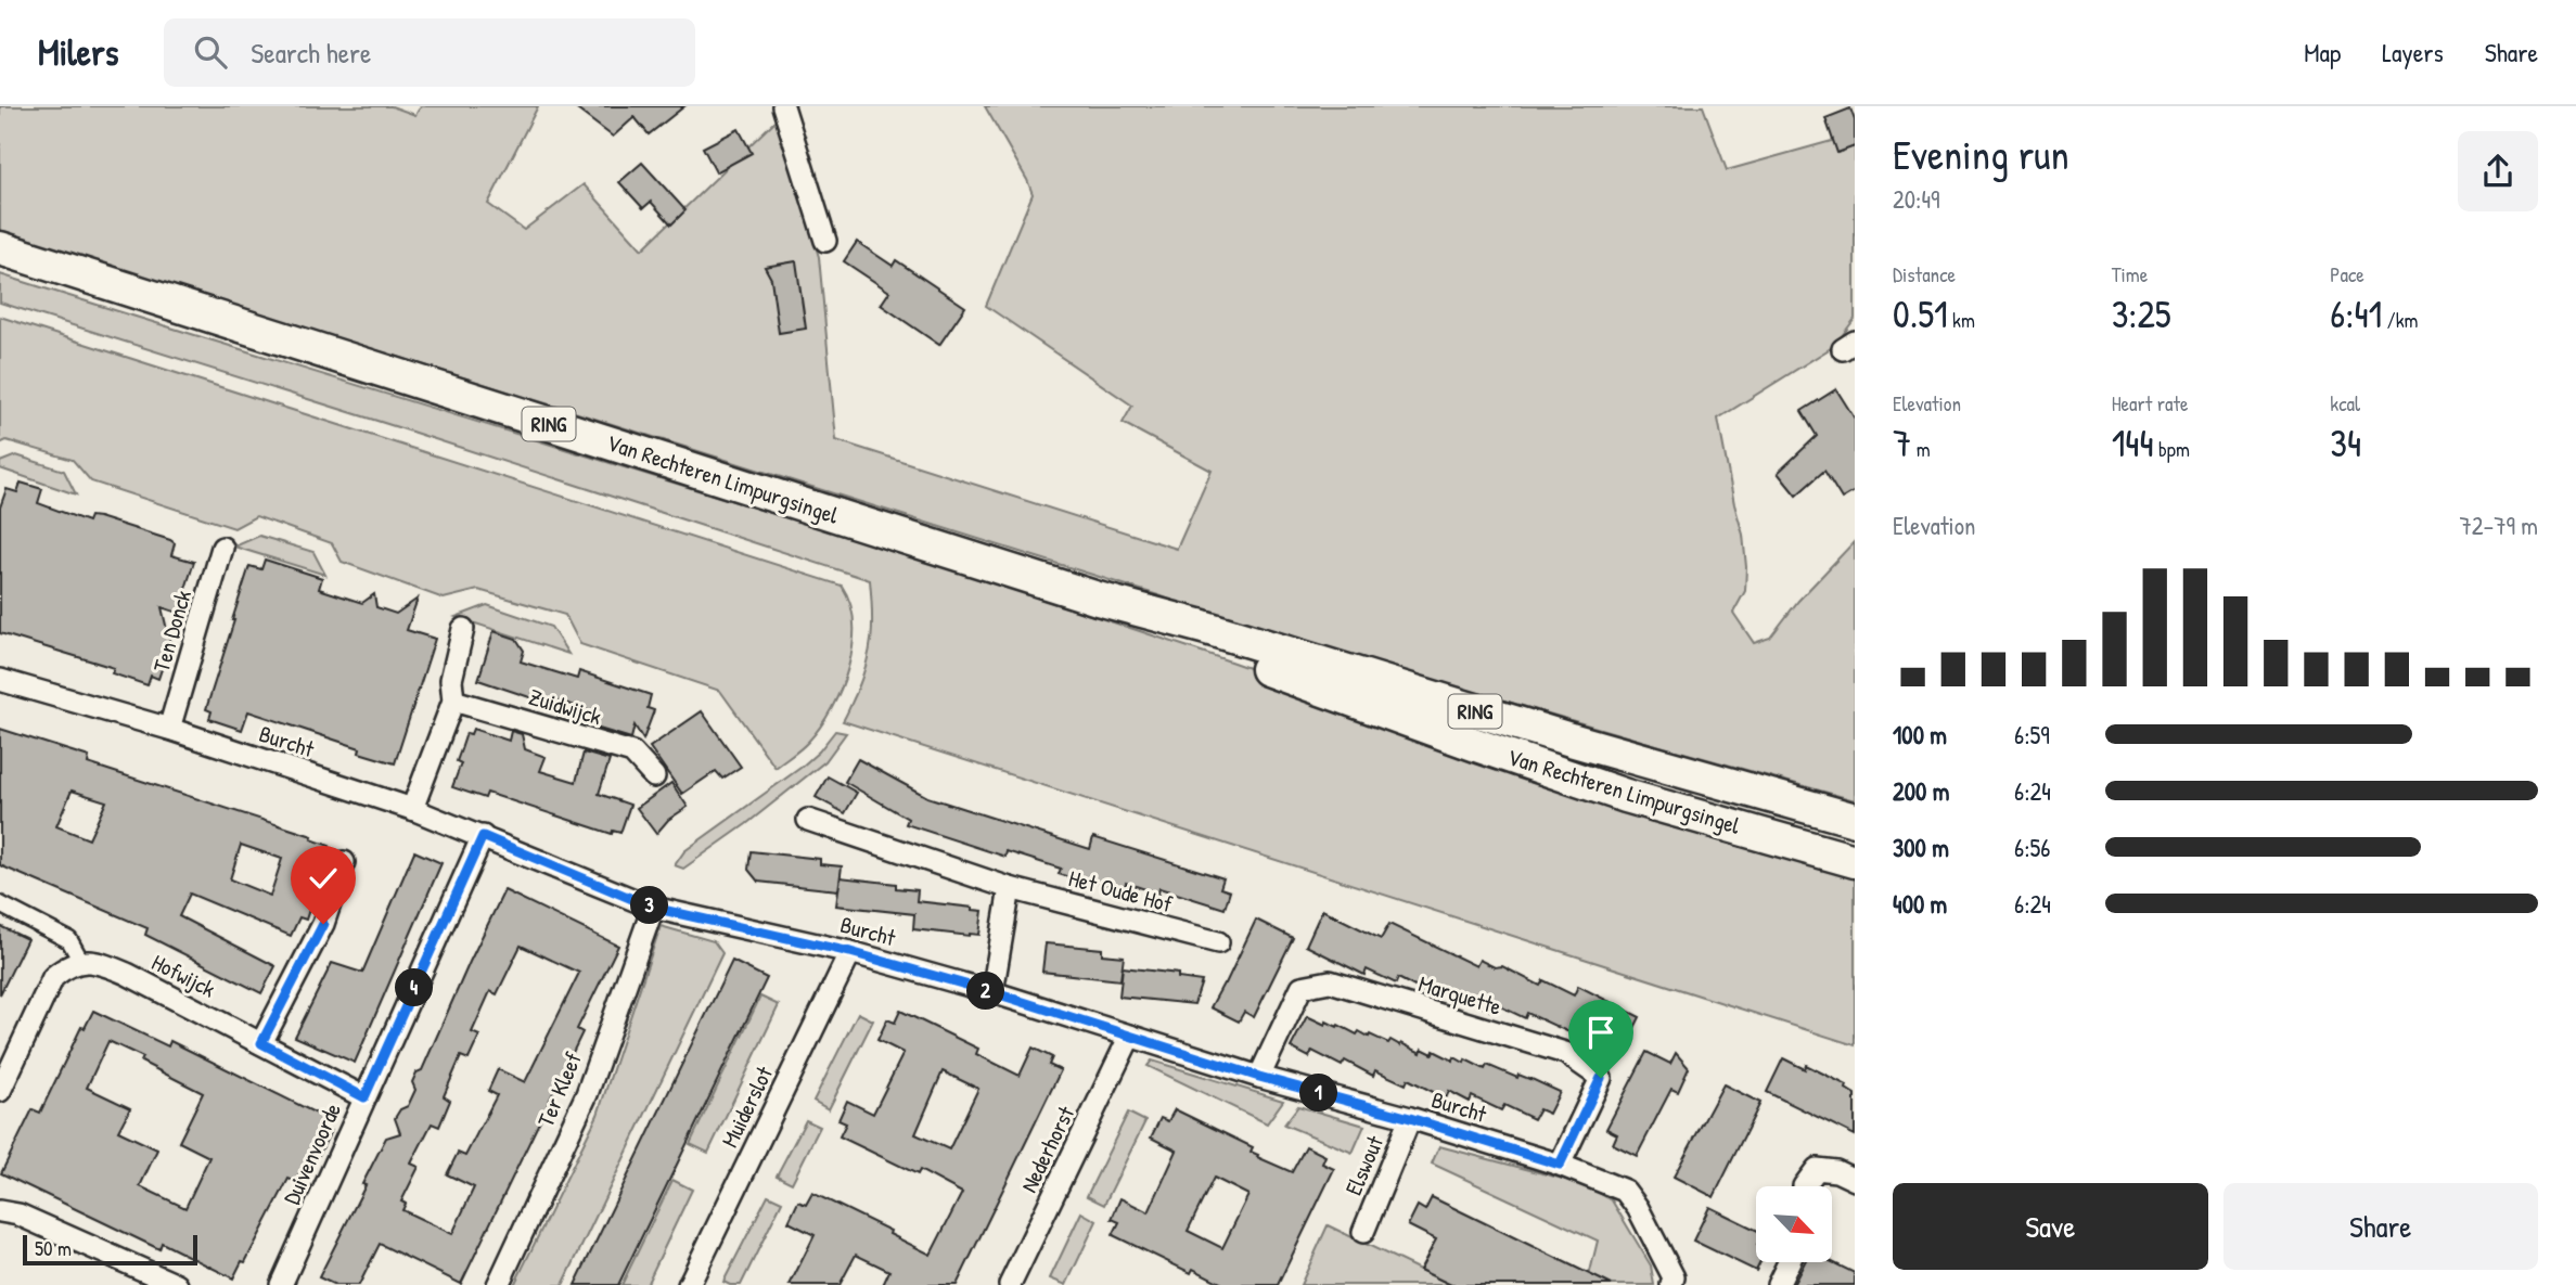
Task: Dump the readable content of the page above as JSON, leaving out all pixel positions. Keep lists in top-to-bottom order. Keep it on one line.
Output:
{"streets":{"main road":["RING","Van Rechteren Limpurgsingel"],"street":["Ten Donck","Zuidwijck","Burcht","Het Oude Hof","Hofwijck","Marquette","Ter Kleef","Muiderslot","Nederhorst","Duivenvoorde","Elswout"]},"crossings":[["Ten Donck","Burcht"],["Burcht","Marquette"],["Burcht","Ter Kleef"],["Burcht","Muiderslot"],["Burcht","Nederhorst"],["Burcht","Duivenvoorde"],["Burcht","Elswout"],["Hofwijck","Duivenvoorde"]],"scale_bar":"50 m","north":"bottom right","page":{"header":"Milers","search":"Search here","nav":["Map","Layers","Share"],"heading":["Evening run","20:49"],"stats":[["Distance","0.51 km"],["Time","3:25"],["Pace","6:41 /km"],["Elevation","7 m"],["Heart rate","144 bpm"],["kcal","34"]],"chart":["Elevation","72–79 m"],"list":[{"name":"100 m","note":"6:59"},{"name":"200 m","note":"6:24"},{"name":"300 m","note":"6:56"},{"name":"400 m","note":"6:24"}],"pins":["3","4","2","1"],"buttons":["Save","Share"],"scale":"50 m"}}
